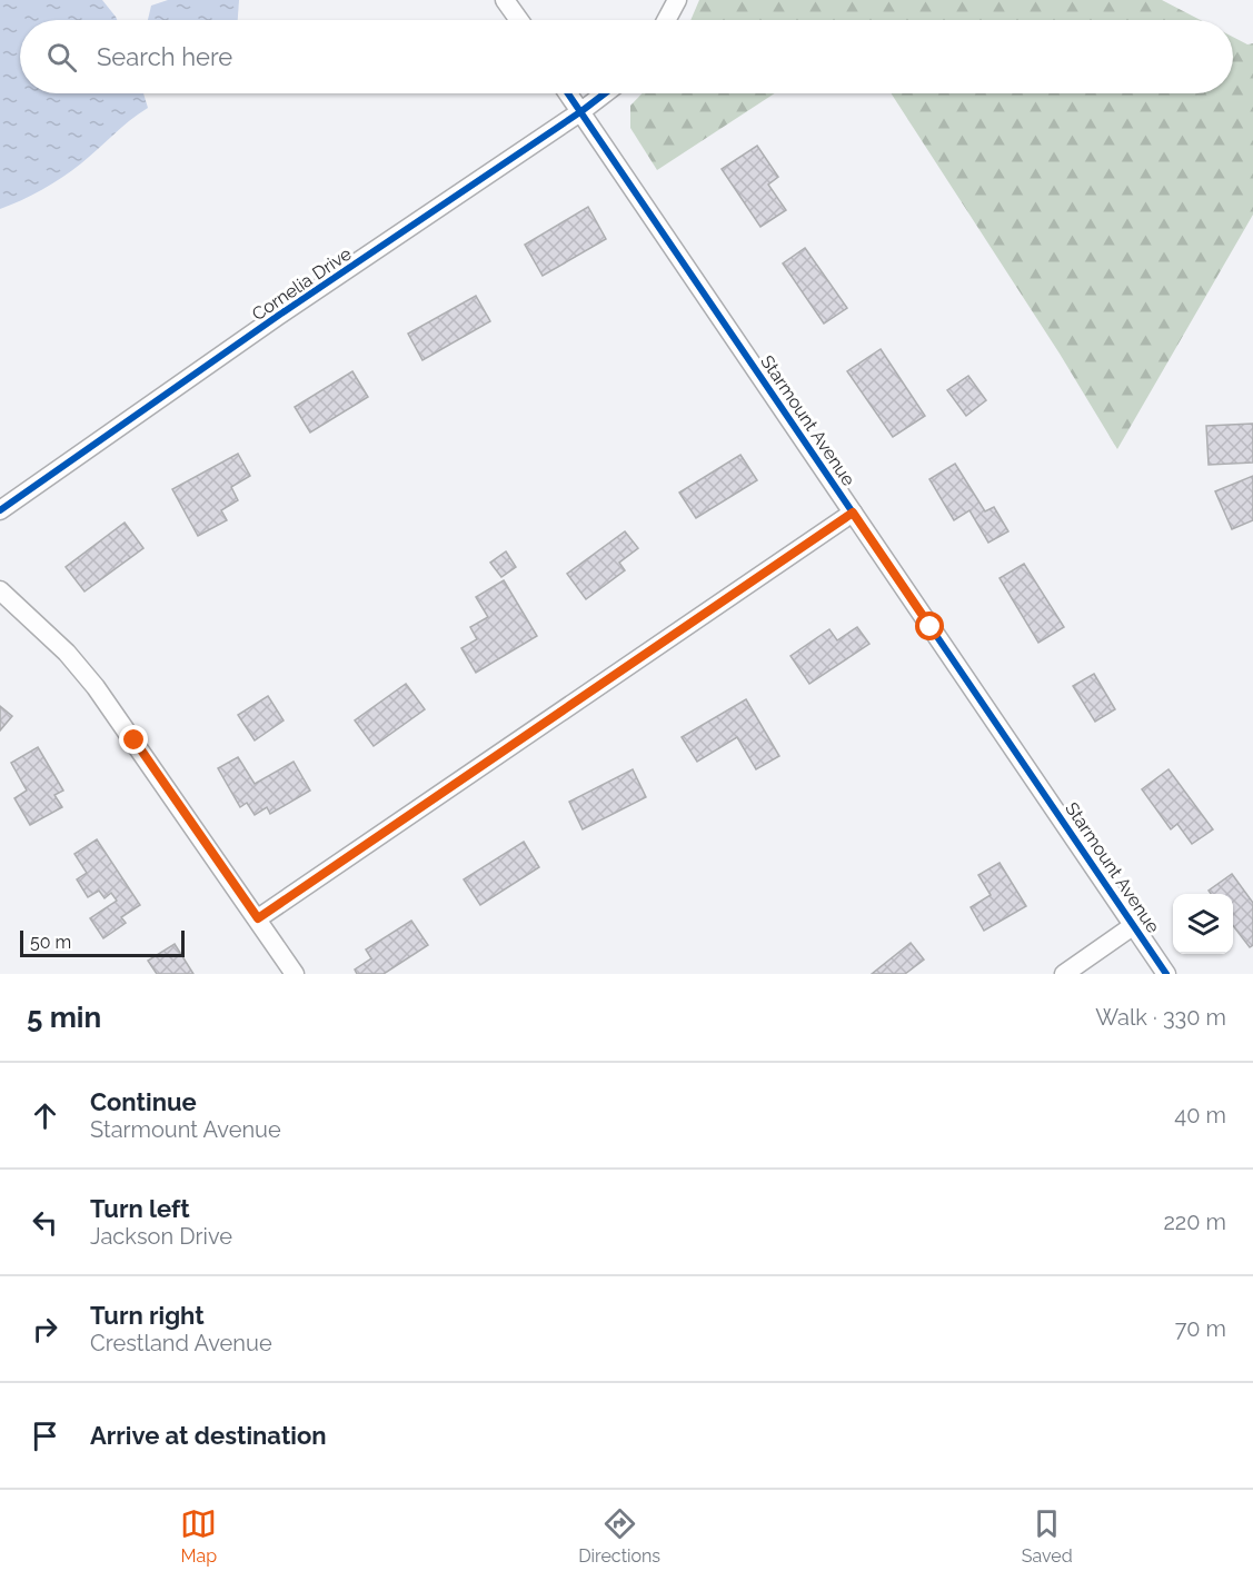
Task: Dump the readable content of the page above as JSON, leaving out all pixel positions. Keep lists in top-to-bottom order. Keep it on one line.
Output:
{"streets":{"street":["Cornelia Drive","Starmount Avenue"]},"crossings":[["Cornelia Drive","Starmount Avenue"]],"scale_bar":"50 m","page":{"search":"Search here","scale":"50 m","heading":["5 min","Walk · 330 m"],"list":[["Continue","Starmount Avenue","40 m"],["Turn left","Jackson Drive","220 m"],["Turn right","Crestland Avenue","70 m"],"Arrive at destination"],"nav":["Map","Directions","Saved"]}}
